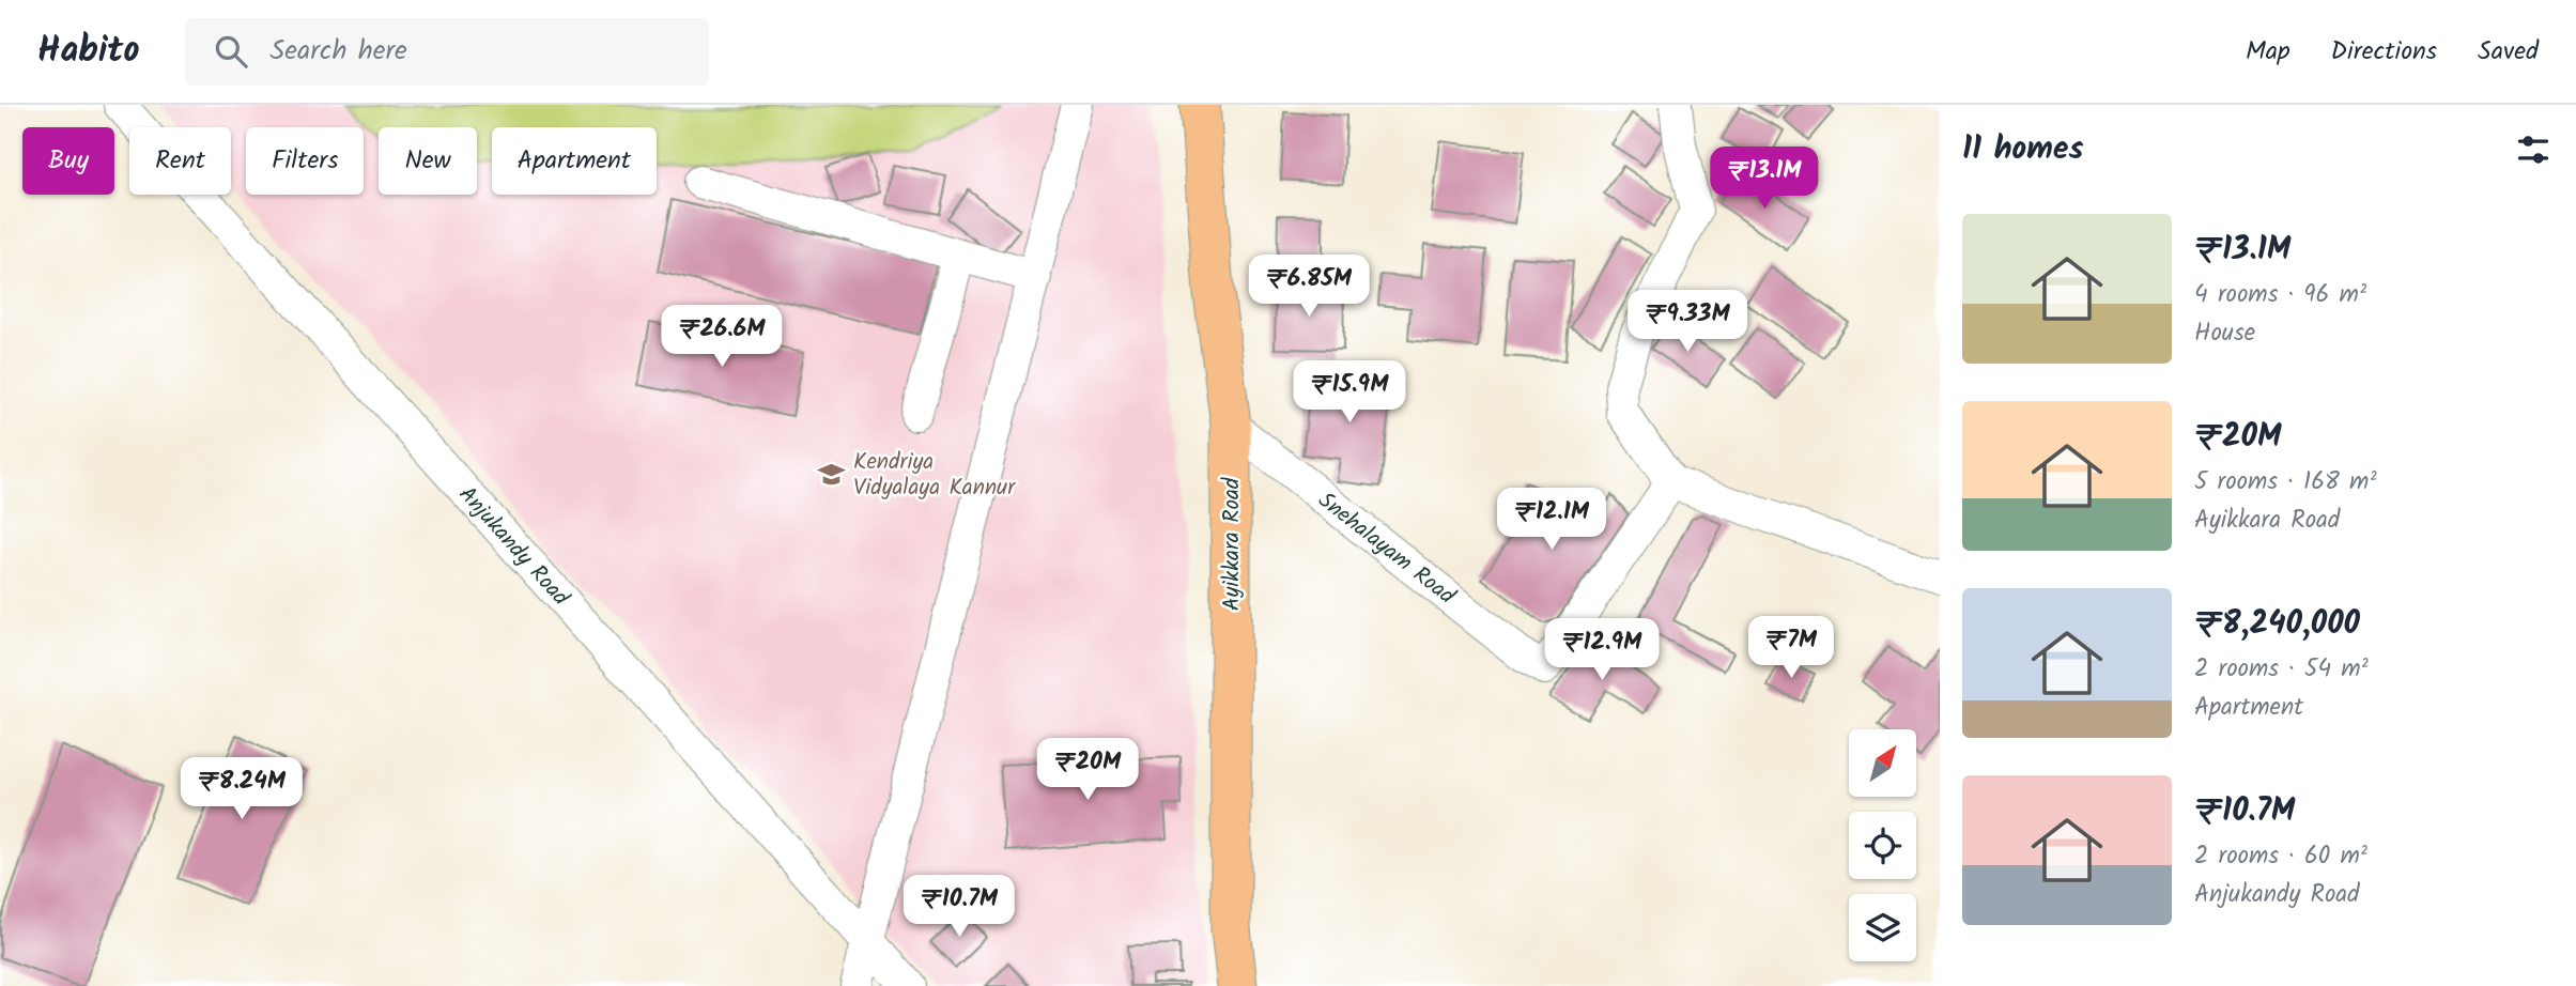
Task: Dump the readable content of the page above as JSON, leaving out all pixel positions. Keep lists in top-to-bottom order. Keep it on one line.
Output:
{"streets":{"main road":["Ayikkara Road"],"street":["Anjukandy Road","Snehalayam Road"]},"crossings":[["Ayikkara Road","Snehalayam Road"]],"places":{"school or university":["Kendriya Vidyalaya Kannur"]},"north":"top right","page":{"header":"Habito","search":"Search here","nav":["Map","Directions","Saved"],"heading":"11 homes","chip":["Buy","Rent","Filters","New","Apartment"],"price":["₹13.1M","₹6.85M","₹9.33M","₹26.6M","₹15.9M","₹12.1M","₹7M","₹12.9M","₹20M","₹8.24M","₹10.7M"],"list":[{"name":"₹13.1M","note":"4 rooms · 96 m² · House"},{"name":"₹20M","note":"5 rooms · 168 m² · Ayikkara Road"},{"name":"₹8,240,000","note":"2 rooms · 54 m² · Apartment"},{"name":"₹10.7M","note":"2 rooms · 60 m² · Anjukandy Road"}]}}
